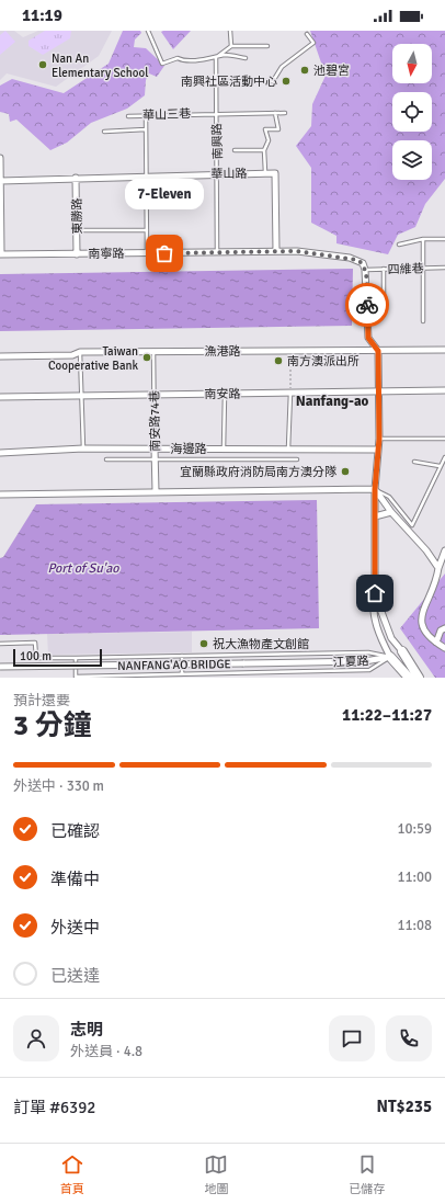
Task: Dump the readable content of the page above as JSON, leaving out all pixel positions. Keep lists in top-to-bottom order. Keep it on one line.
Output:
{"streets":{"street":["華山路","東勝路","南寧路","漁港路","南安路","南安路74巷","海邊路","江夏路","NANFANG'AO BRIDGE"],"lane":["華山三巷","南興路","四維巷"]},"crossings":[["華山三巷","南興路"],["南興路","華山路"],["南興路","南寧路"],["華山路","東勝路"],["華山路","南寧路"],["東勝路","南寧路"],["南寧路","四維巷"],["南寧路","江夏路"],["四維巷","江夏路"],["漁港路","南安路74巷"],["漁港路","江夏路"],["南安路","南安路74巷"],["南安路","江夏路"],["南安路74巷","海邊路"],["海邊路","江夏路"],["江夏路","NANFANG'AO BRIDGE"]],"districts":["Nanfang-ao"],"water":["Port of Su'ao"],"places":["Nan An Elementary School","池碧宮","南興社區活動中心","7-Eleven","Taiwan Cooperative Bank","南方澳派出所","宜蘭縣政府消防局南方澳分隊","祝大漁物產文創館"],"scale_bar":"100 m","north":"bottom","page":{"status":"11:19","bubble":"7-Eleven","scale":"100 m","heading":["3 分鐘","預計還要","11:22–11:27"],"panel":["志明","外送員 · 4.8","訂單 #6392","NT$235"],"bar":"外送中 · 330 m","list":[["已確認","10:59"],["準備中","11:00"],["外送中","11:08"],"已送達"],"tabs":["首頁","地圖","已儲存"]}}
